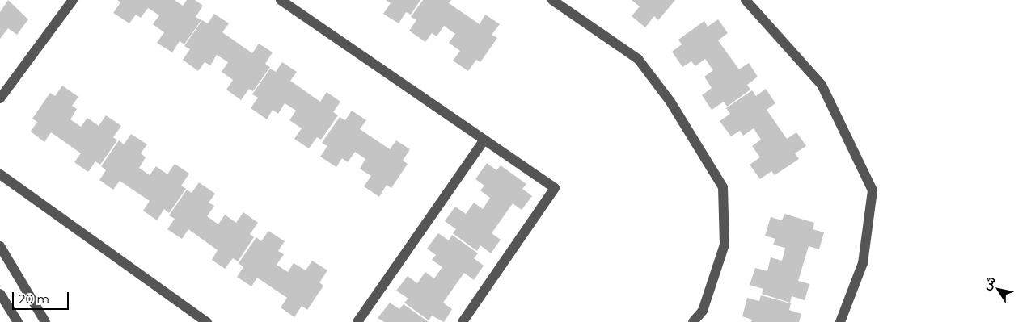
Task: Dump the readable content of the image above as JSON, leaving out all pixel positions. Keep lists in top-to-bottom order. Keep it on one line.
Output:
{"scale_bar":"20 m","north":"top left"}
